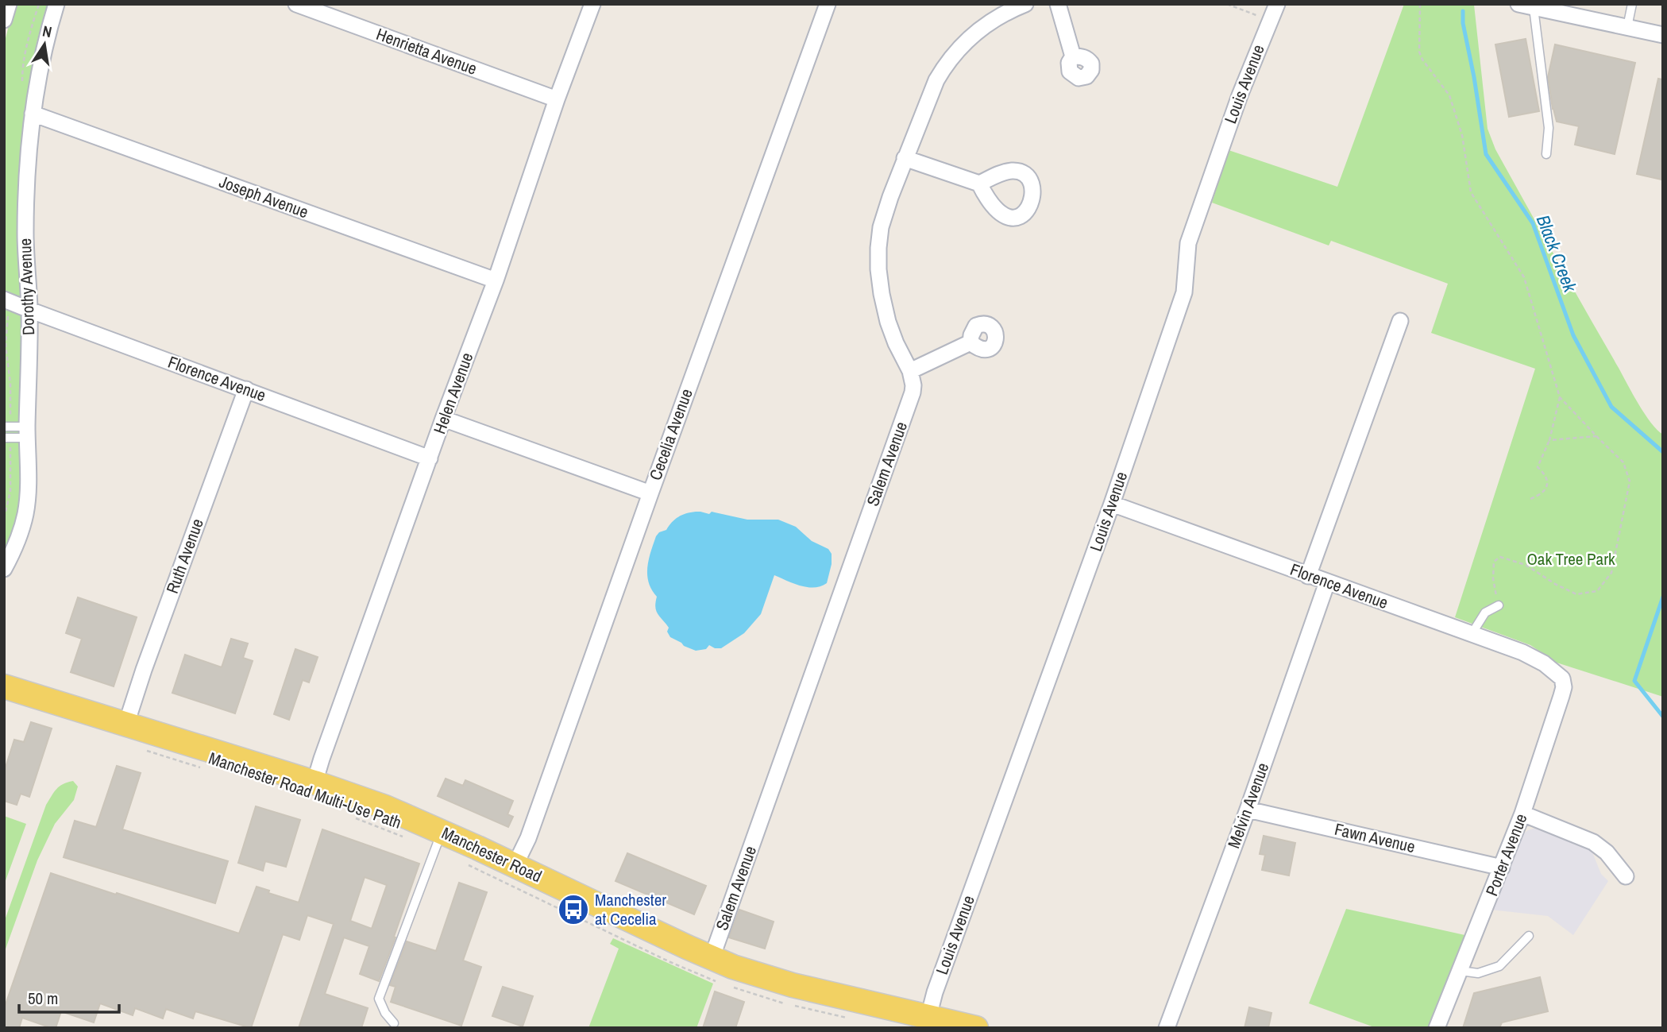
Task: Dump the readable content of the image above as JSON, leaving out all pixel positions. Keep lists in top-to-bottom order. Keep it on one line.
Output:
{"streets":{"main road":["Manchester Road"],"street":["Henrietta Avenue","Louis Avenue","Joseph Avenue","Dorothy Avenue","Florence Avenue","Helen Avenue","Cecelia Avenue","Salem Avenue","Ruth Avenue","Melvin Avenue","Fawn Avenue","Porter Avenue"],"path":["Manchester Road Multi-Use Path"]},"crossings":[["Henrietta Avenue","Helen Avenue"],["Louis Avenue","Florence Avenue"],["Louis Avenue","Manchester Road"],["Joseph Avenue","Dorothy Avenue"],["Joseph Avenue","Helen Avenue"],["Dorothy Avenue","Florence Avenue"],["Florence Avenue","Helen Avenue"],["Florence Avenue","Ruth Avenue"],["Florence Avenue","Melvin Avenue"],["Florence Avenue","Porter Avenue"],["Helen Avenue","Manchester Road"],["Cecelia Avenue","Manchester Road"],["Salem Avenue","Manchester Road"],["Ruth Avenue","Manchester Road"],["Melvin Avenue","Fawn Avenue"],["Fawn Avenue","Porter Avenue"]],"water":["Black Creek"],"parks":["Oak Tree Park"],"places":{"bus stop":["Manchester at Cecelia"]},"scale_bar":"50 m","north":"top"}
